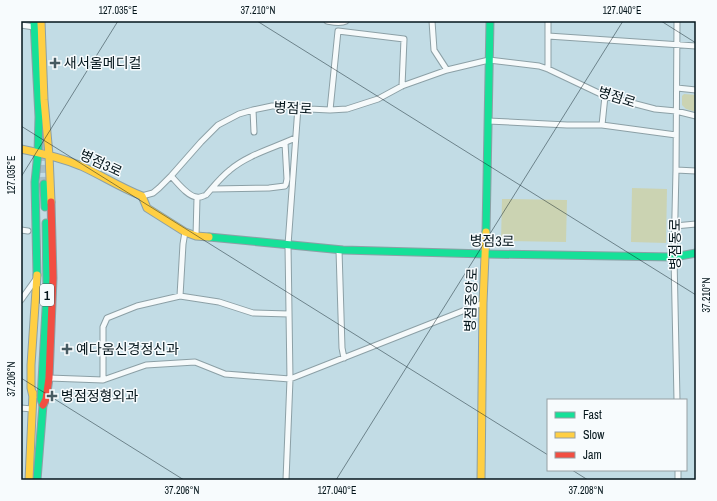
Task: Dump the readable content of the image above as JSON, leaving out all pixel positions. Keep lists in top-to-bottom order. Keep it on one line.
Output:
{"streets":{"main road":["병점3로","1","병점중앙로"],"street":["병점로","병점동로"]},"crossings":[["병점로","병점3로"],["병점로","병점동로"],["병점로","병점중앙로"],["병점3로","병점동로"],["병점3로","병점중앙로"]],"places":{"health":["새서울메디컬","예다움신경정신과","병점정형외과"]},"legend":["Fast","Slow","Jam"],"coordinates":["127.035°E","37.210°N","127.040°E","37.206°N","37.208°N"]}
